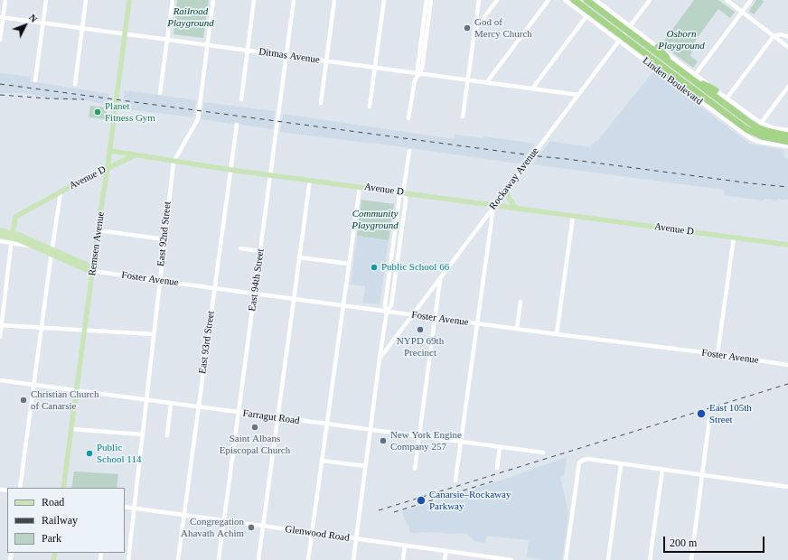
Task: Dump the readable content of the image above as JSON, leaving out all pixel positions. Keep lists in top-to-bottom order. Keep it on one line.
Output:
{"streets":{"highway":["Linden Boulevard"],"main road":["Avenue D","Remsen Avenue","Foster Avenue"],"street":["Ditmas Avenue","Rockaway Avenue","East 92nd Street","East 94th Street","East 93rd Street","Farragut Road","Glenwood Road"]},"crossings":[["Ditmas Avenue","Rockaway Avenue"],["Ditmas Avenue","East 92nd Street"],["Ditmas Avenue","Remsen Avenue"],["Ditmas Avenue","East 94th Street"],["Linden Boulevard","Rockaway Avenue"],["Avenue D","Rockaway Avenue"],["Avenue D","East 92nd Street"],["Avenue D","Remsen Avenue"],["Avenue D","Foster Avenue"],["Avenue D","East 94th Street"],["Avenue D","East 93rd Street"],["Rockaway Avenue","Foster Avenue"],["East 92nd Street","Foster Avenue"],["East 92nd Street","Farragut Road"],["East 92nd Street","Glenwood Road"],["Remsen Avenue","Foster Avenue"],["Remsen Avenue","Farragut Road"],["Foster Avenue","East 94th Street"],["Foster Avenue","East 93rd Street"],["East 94th Street","Farragut Road"],["East 94th Street","Glenwood Road"],["East 93rd Street","Farragut Road"],["East 93rd Street","Glenwood Road"]],"parks":["Railroad Playground","Osborn Playground","Community Playground"],"places":["God of Mercy Church","Planet Fitness Gym","Public School 66","NYPD 69th Precinct","Christian Church of Canarsie","East 105th Street","Saint Albans Episcopal Church","New York Engine Company 257","Public School 114","Canarsie–Rockaway Parkway","Congregation Ahavath Achim"],"legend":["Road","Railway","Park"],"scale_bar":"200 m","north":"top right"}
